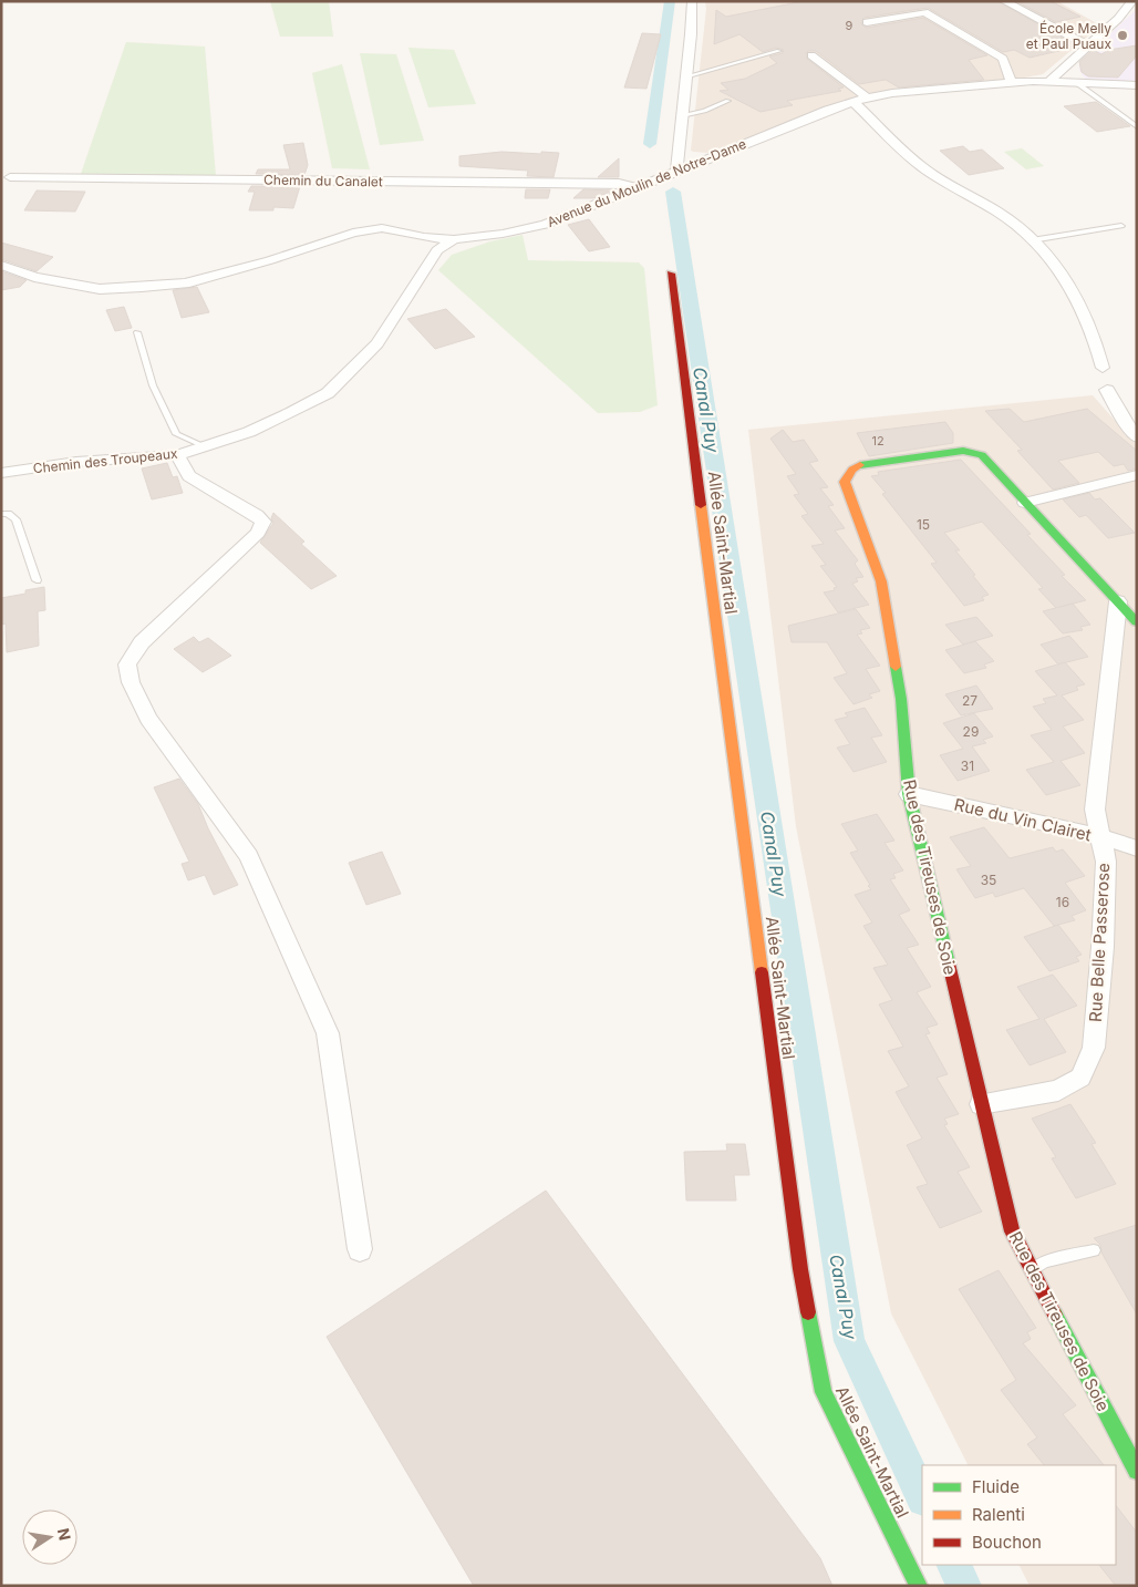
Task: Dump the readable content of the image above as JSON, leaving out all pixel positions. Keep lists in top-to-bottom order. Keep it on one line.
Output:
{"streets":{"street":["Chemin du Canalet","Avenue du Moulin de Notre-Dame","Chemin des Troupeaux","Allée Saint-Martial","Rue du Vin Clairet","Rue des Tireuses de Soie","Rue Belle Passerose"]},"crossings":[["Chemin du Canalet","Avenue du Moulin de Notre-Dame"],["Avenue du Moulin de Notre-Dame","Chemin des Troupeaux"],["Rue du Vin Clairet","Rue des Tireuses de Soie"],["Rue du Vin Clairet","Rue Belle Passerose"],["Rue des Tireuses de Soie","Rue Belle Passerose"]],"water":["Canal Puy"],"places":["École Melly et Paul Puaux"],"house_numbers":["9","12","15","27","29","31","35","16"],"legend":["Fluide","Ralenti","Bouchon"],"north":"right"}
